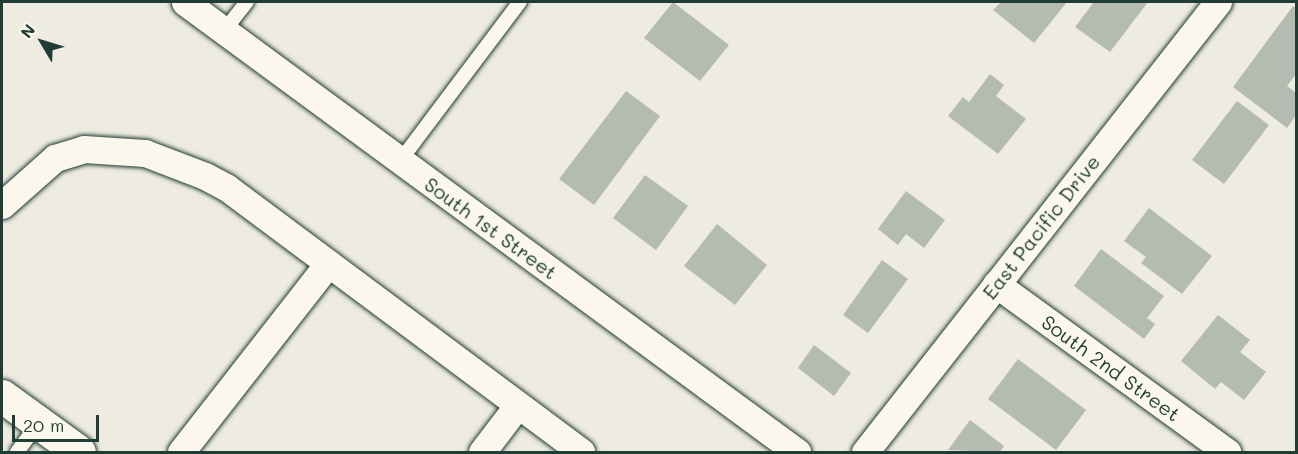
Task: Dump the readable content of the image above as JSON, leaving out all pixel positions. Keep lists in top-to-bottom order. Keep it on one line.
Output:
{"streets":{"street":["East Pacific Drive","South 1st Street","South 2nd Street"]},"crossings":[["East Pacific Drive","South 2nd Street"]],"scale_bar":"20 m","north":"top left"}
